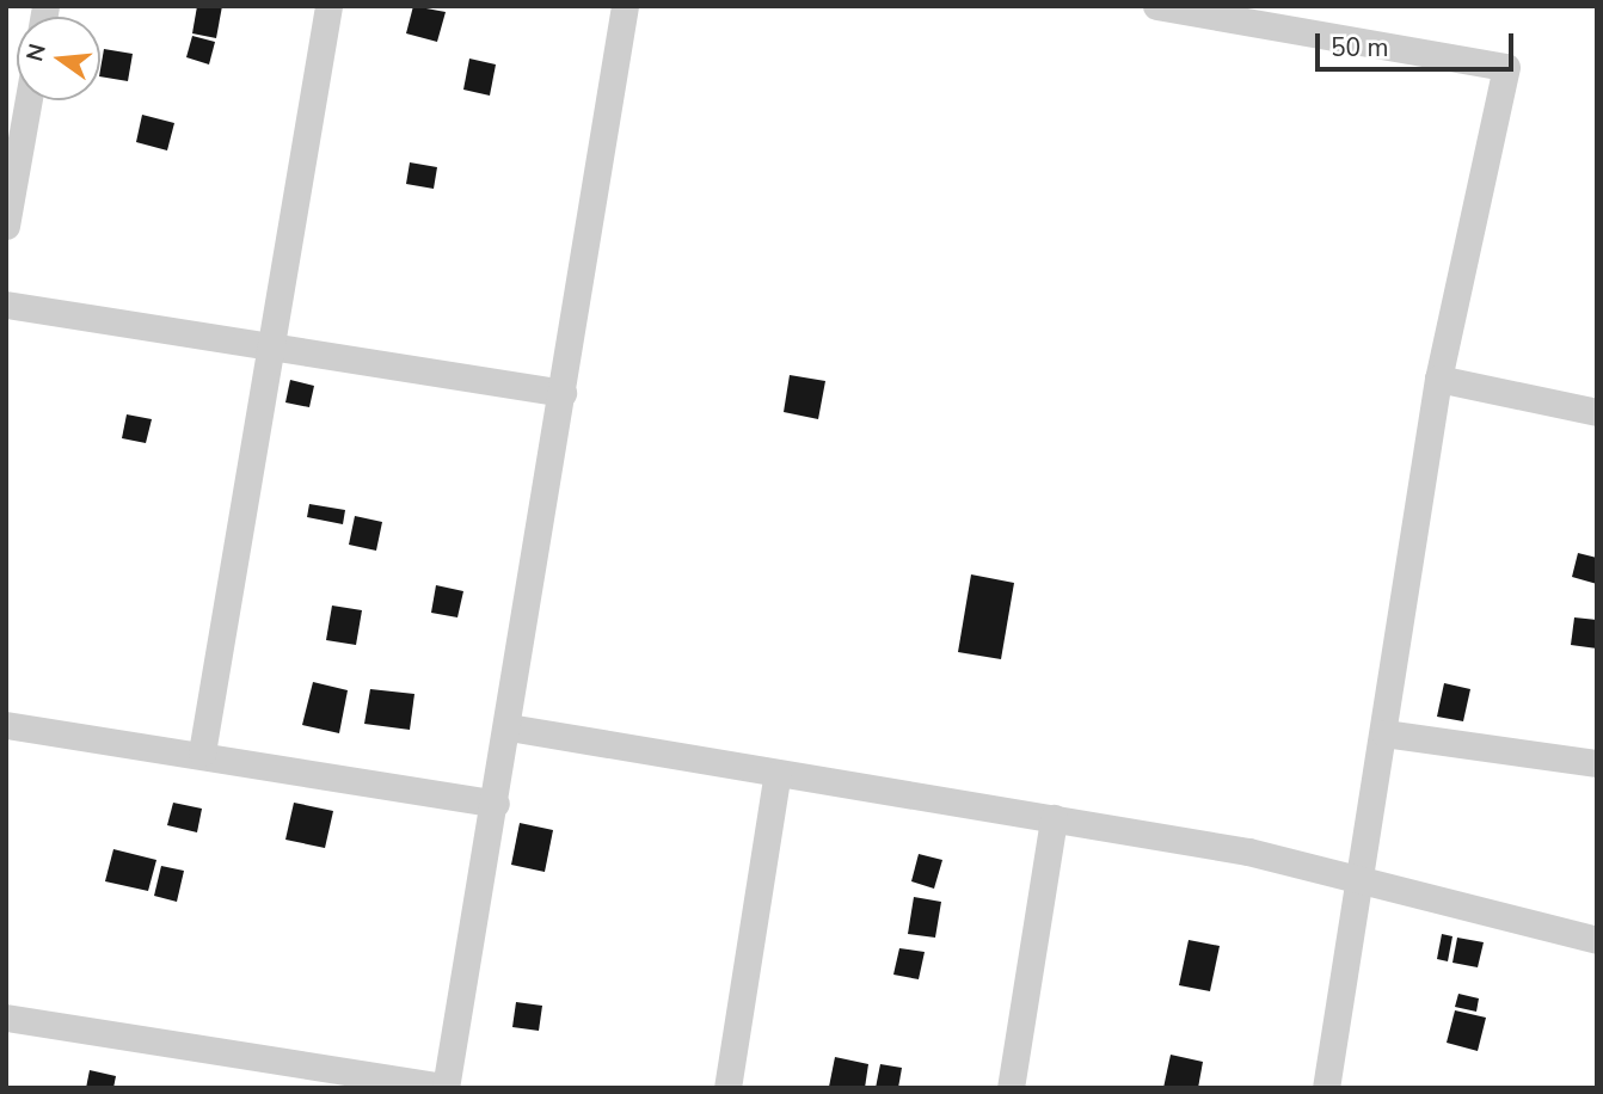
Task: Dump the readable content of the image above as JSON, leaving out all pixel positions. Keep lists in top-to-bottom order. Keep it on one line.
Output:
{"scale_bar":"50 m","north":"left"}
